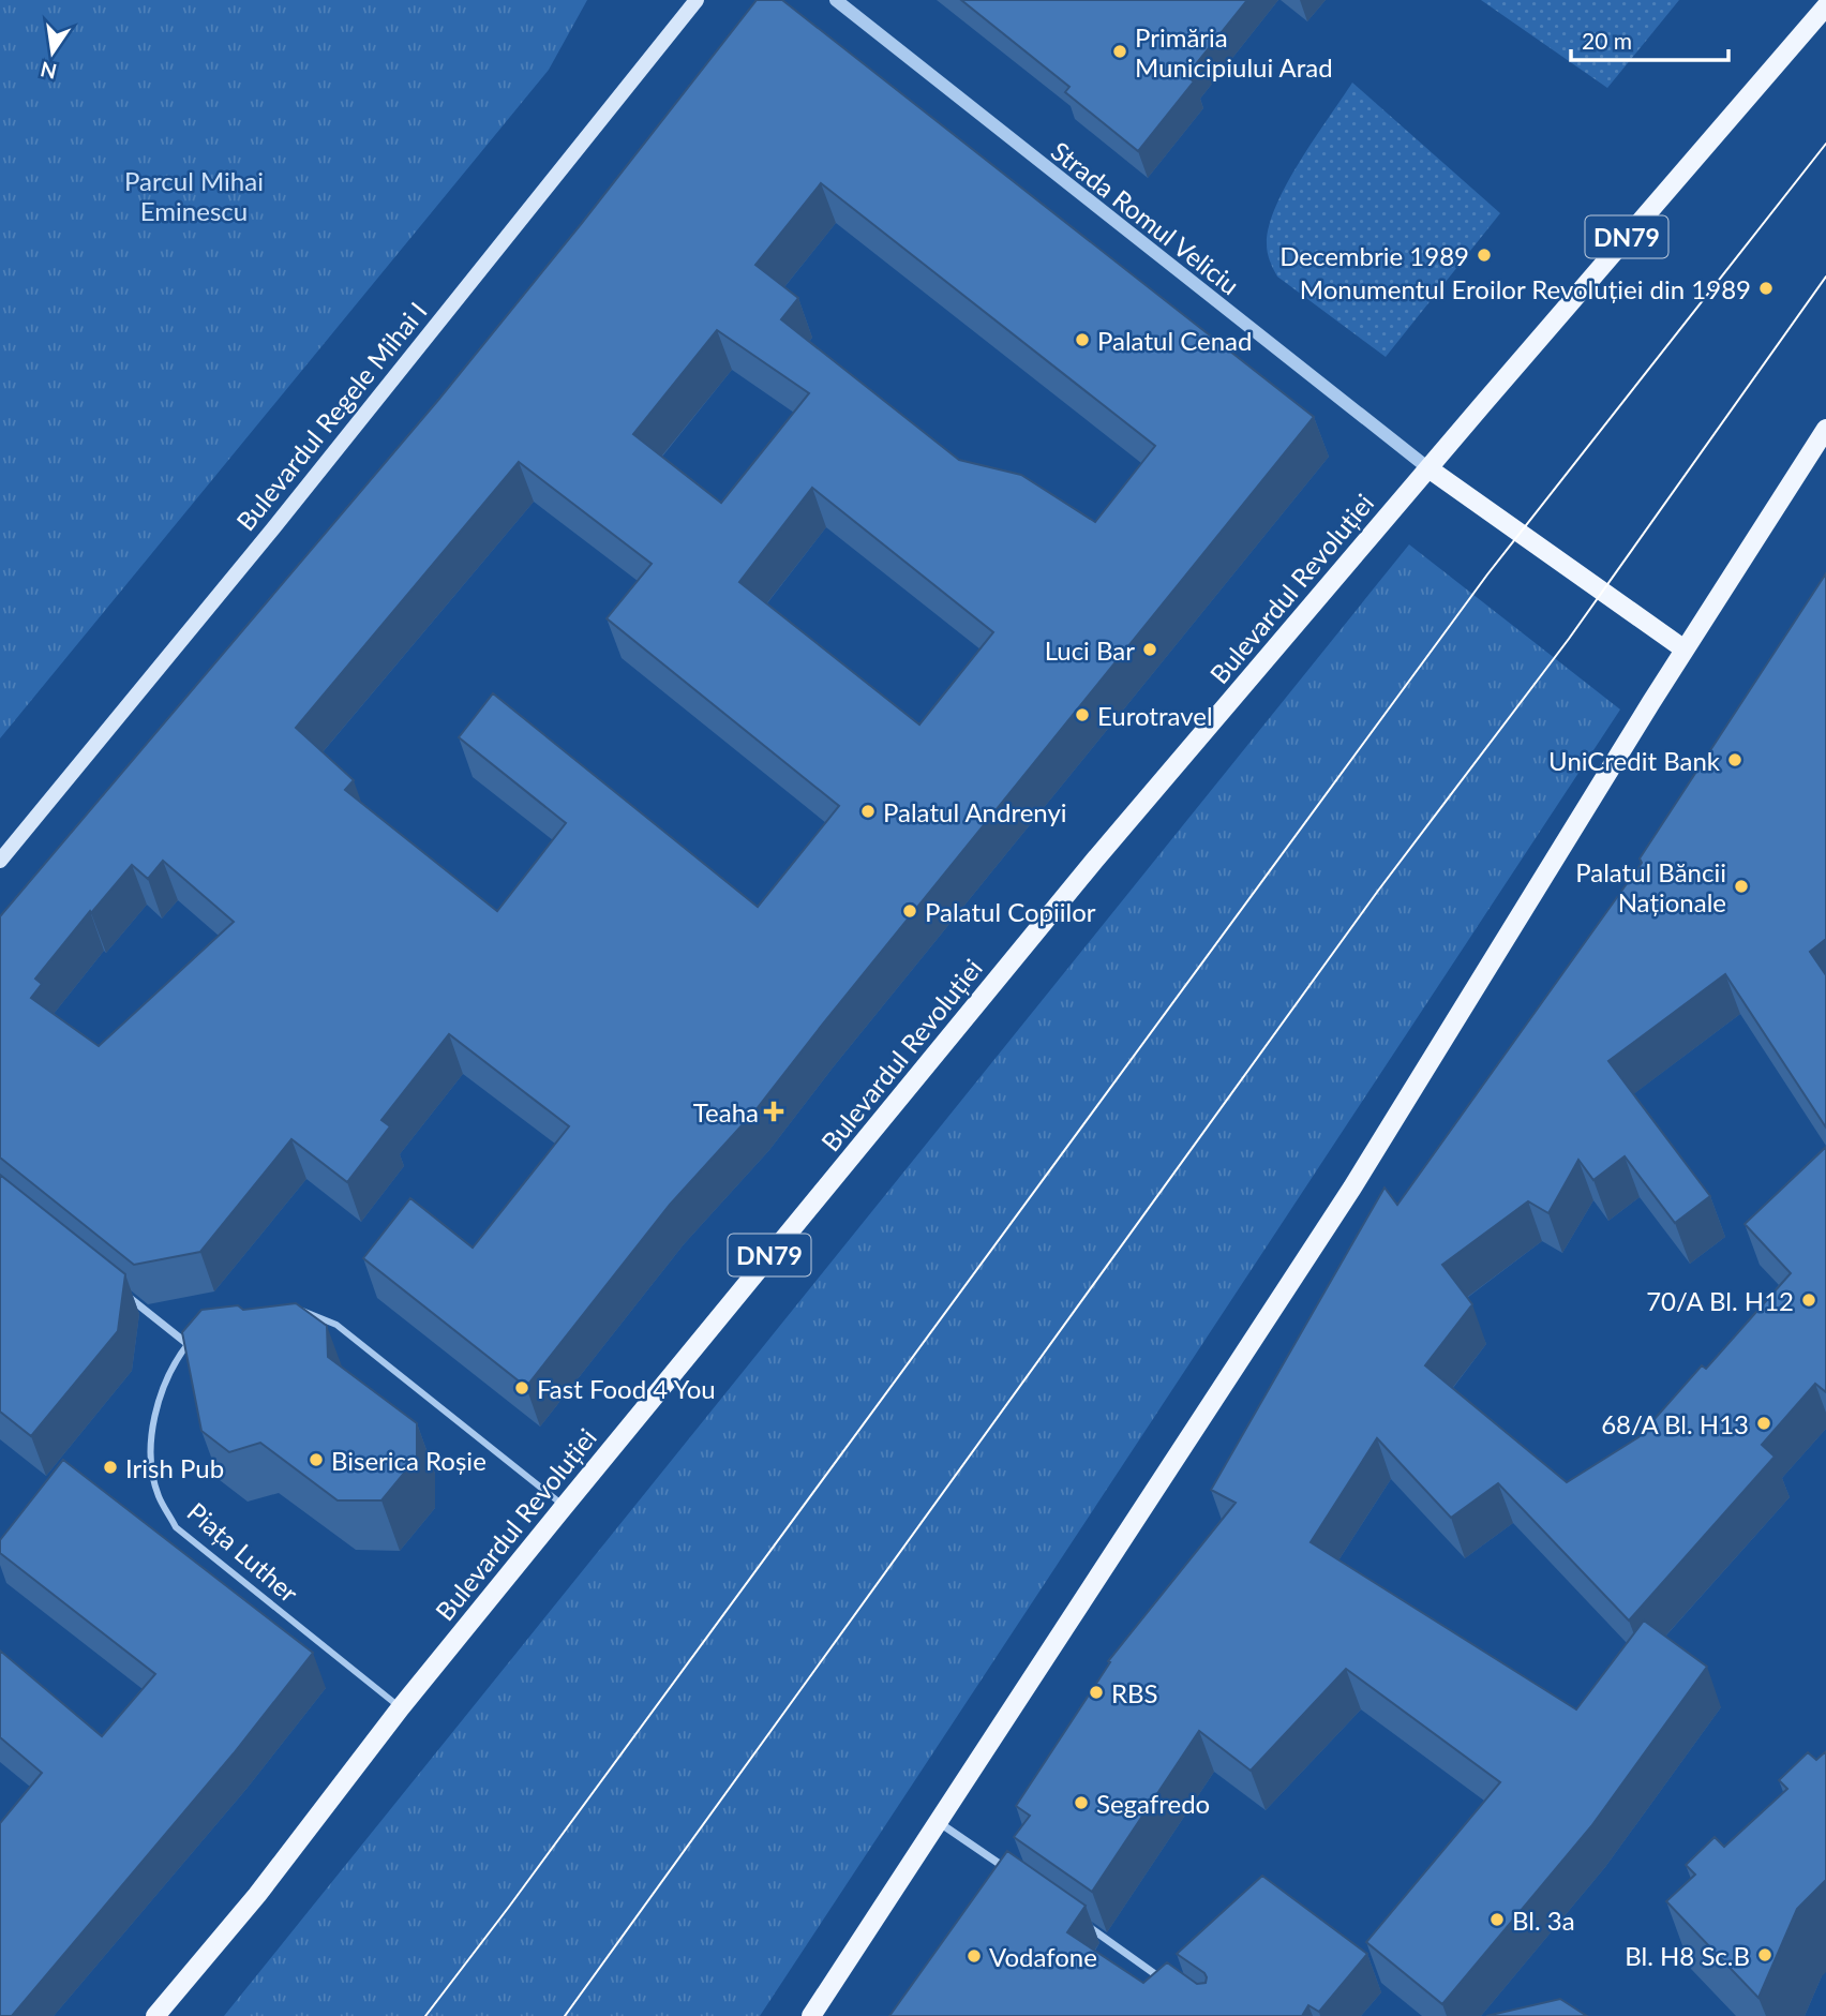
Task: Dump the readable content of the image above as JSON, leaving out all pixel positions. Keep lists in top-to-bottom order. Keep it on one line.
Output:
{"streets":{"main road":["DN79","Bulevardul Regele Mihai I","Bulevardul Revoluției"],"street":["Strada Romul Veliciu","Piața Luther"]},"crossings":[["Strada Romul Veliciu","Bulevardul Revoluției"],["Bulevardul Revoluției","Piața Luther"]],"parks":["Parcul Mihai Eminescu"],"places":{"other":["Primăria Municipiului Arad","Decembrie 1989","Monumentul Eroilor Revoluției din 1989","Palatul Cenad","Luci Bar","Eurotravel","UniCredit Bank","Palatul Andrenyi","Palatul Băncii Naționale","Palatul Copiilor","70/A Bl. H12","Fast Food 4 You","68/A Bl. H13","Biserica Roșie","Irish Pub","RBS","Segafredo","Bl. 3a","Bl. H8 Sc.B","Vodafone"],"health":["Teaha"]},"scale_bar":"20 m","north":"bottom"}
